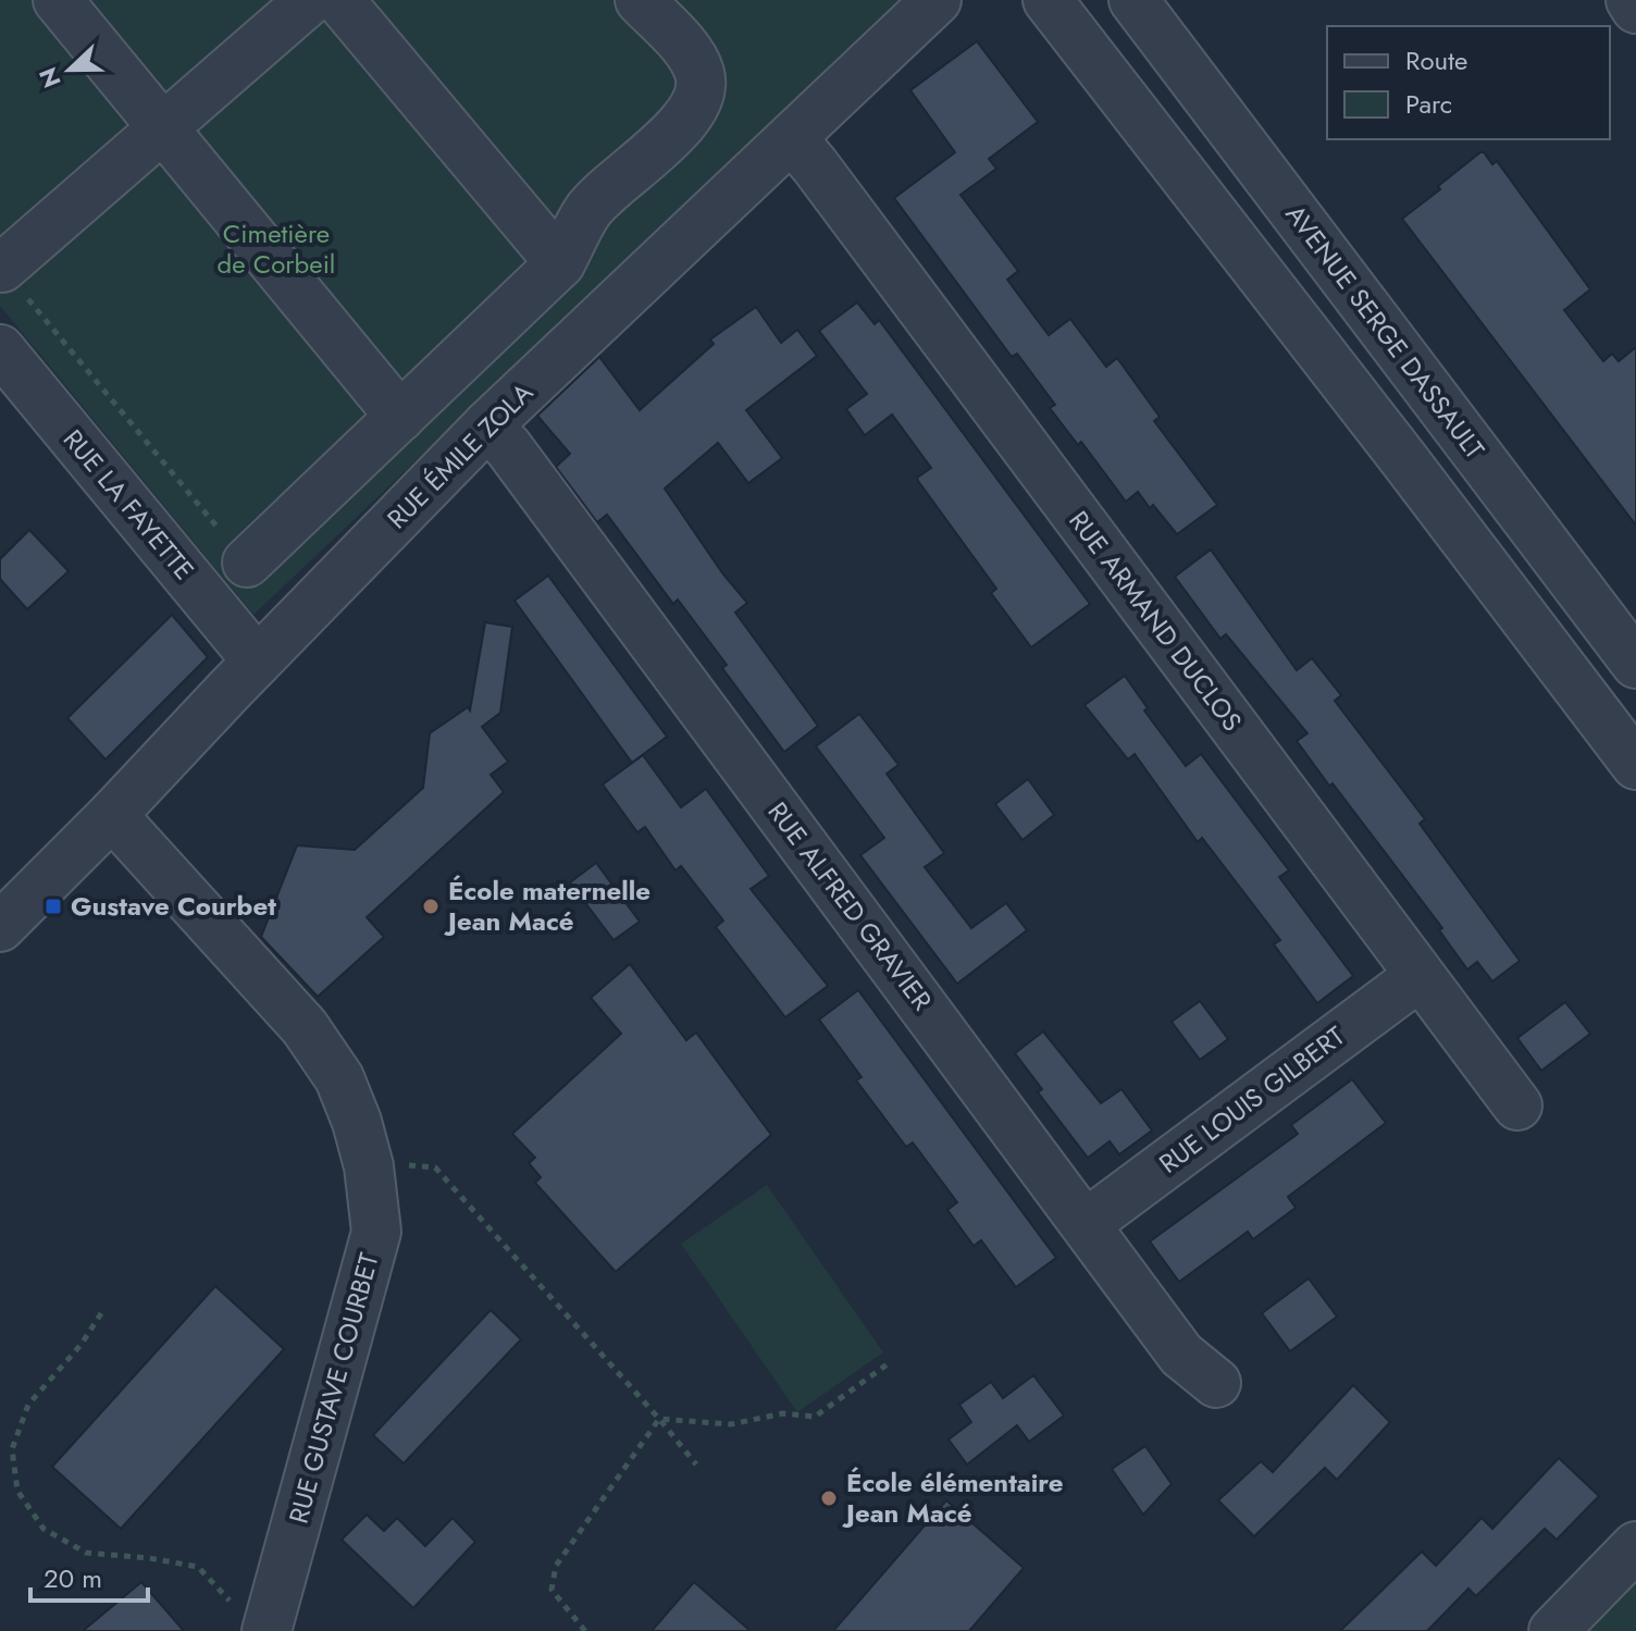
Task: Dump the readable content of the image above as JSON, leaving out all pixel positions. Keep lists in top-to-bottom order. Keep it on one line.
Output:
{"streets":{"street":["AVENUE SERGE DASSAULT","RUE ÉMILE ZOLA","RUE LA FAYETTE","RUE ARMAND DUCLOS","RUE ALFRED GRAVIER","RUE LOUIS GILBERT","RUE GUSTAVE COURBET"]},"crossings":[["RUE ÉMILE ZOLA","RUE LA FAYETTE"],["RUE ÉMILE ZOLA","RUE ARMAND DUCLOS"],["RUE ÉMILE ZOLA","RUE ALFRED GRAVIER"],["RUE ÉMILE ZOLA","RUE GUSTAVE COURBET"],["RUE ARMAND DUCLOS","RUE LOUIS GILBERT"],["RUE ALFRED GRAVIER","RUE LOUIS GILBERT"]],"parks":["Cimetière de Corbeil"],"places":{"transit":["Gustave Courbet"],"other":["École maternelle Jean Macé","École élémentaire Jean Macé"]},"legend":["Route","Parc"],"scale_bar":"20 m","north":"left"}
